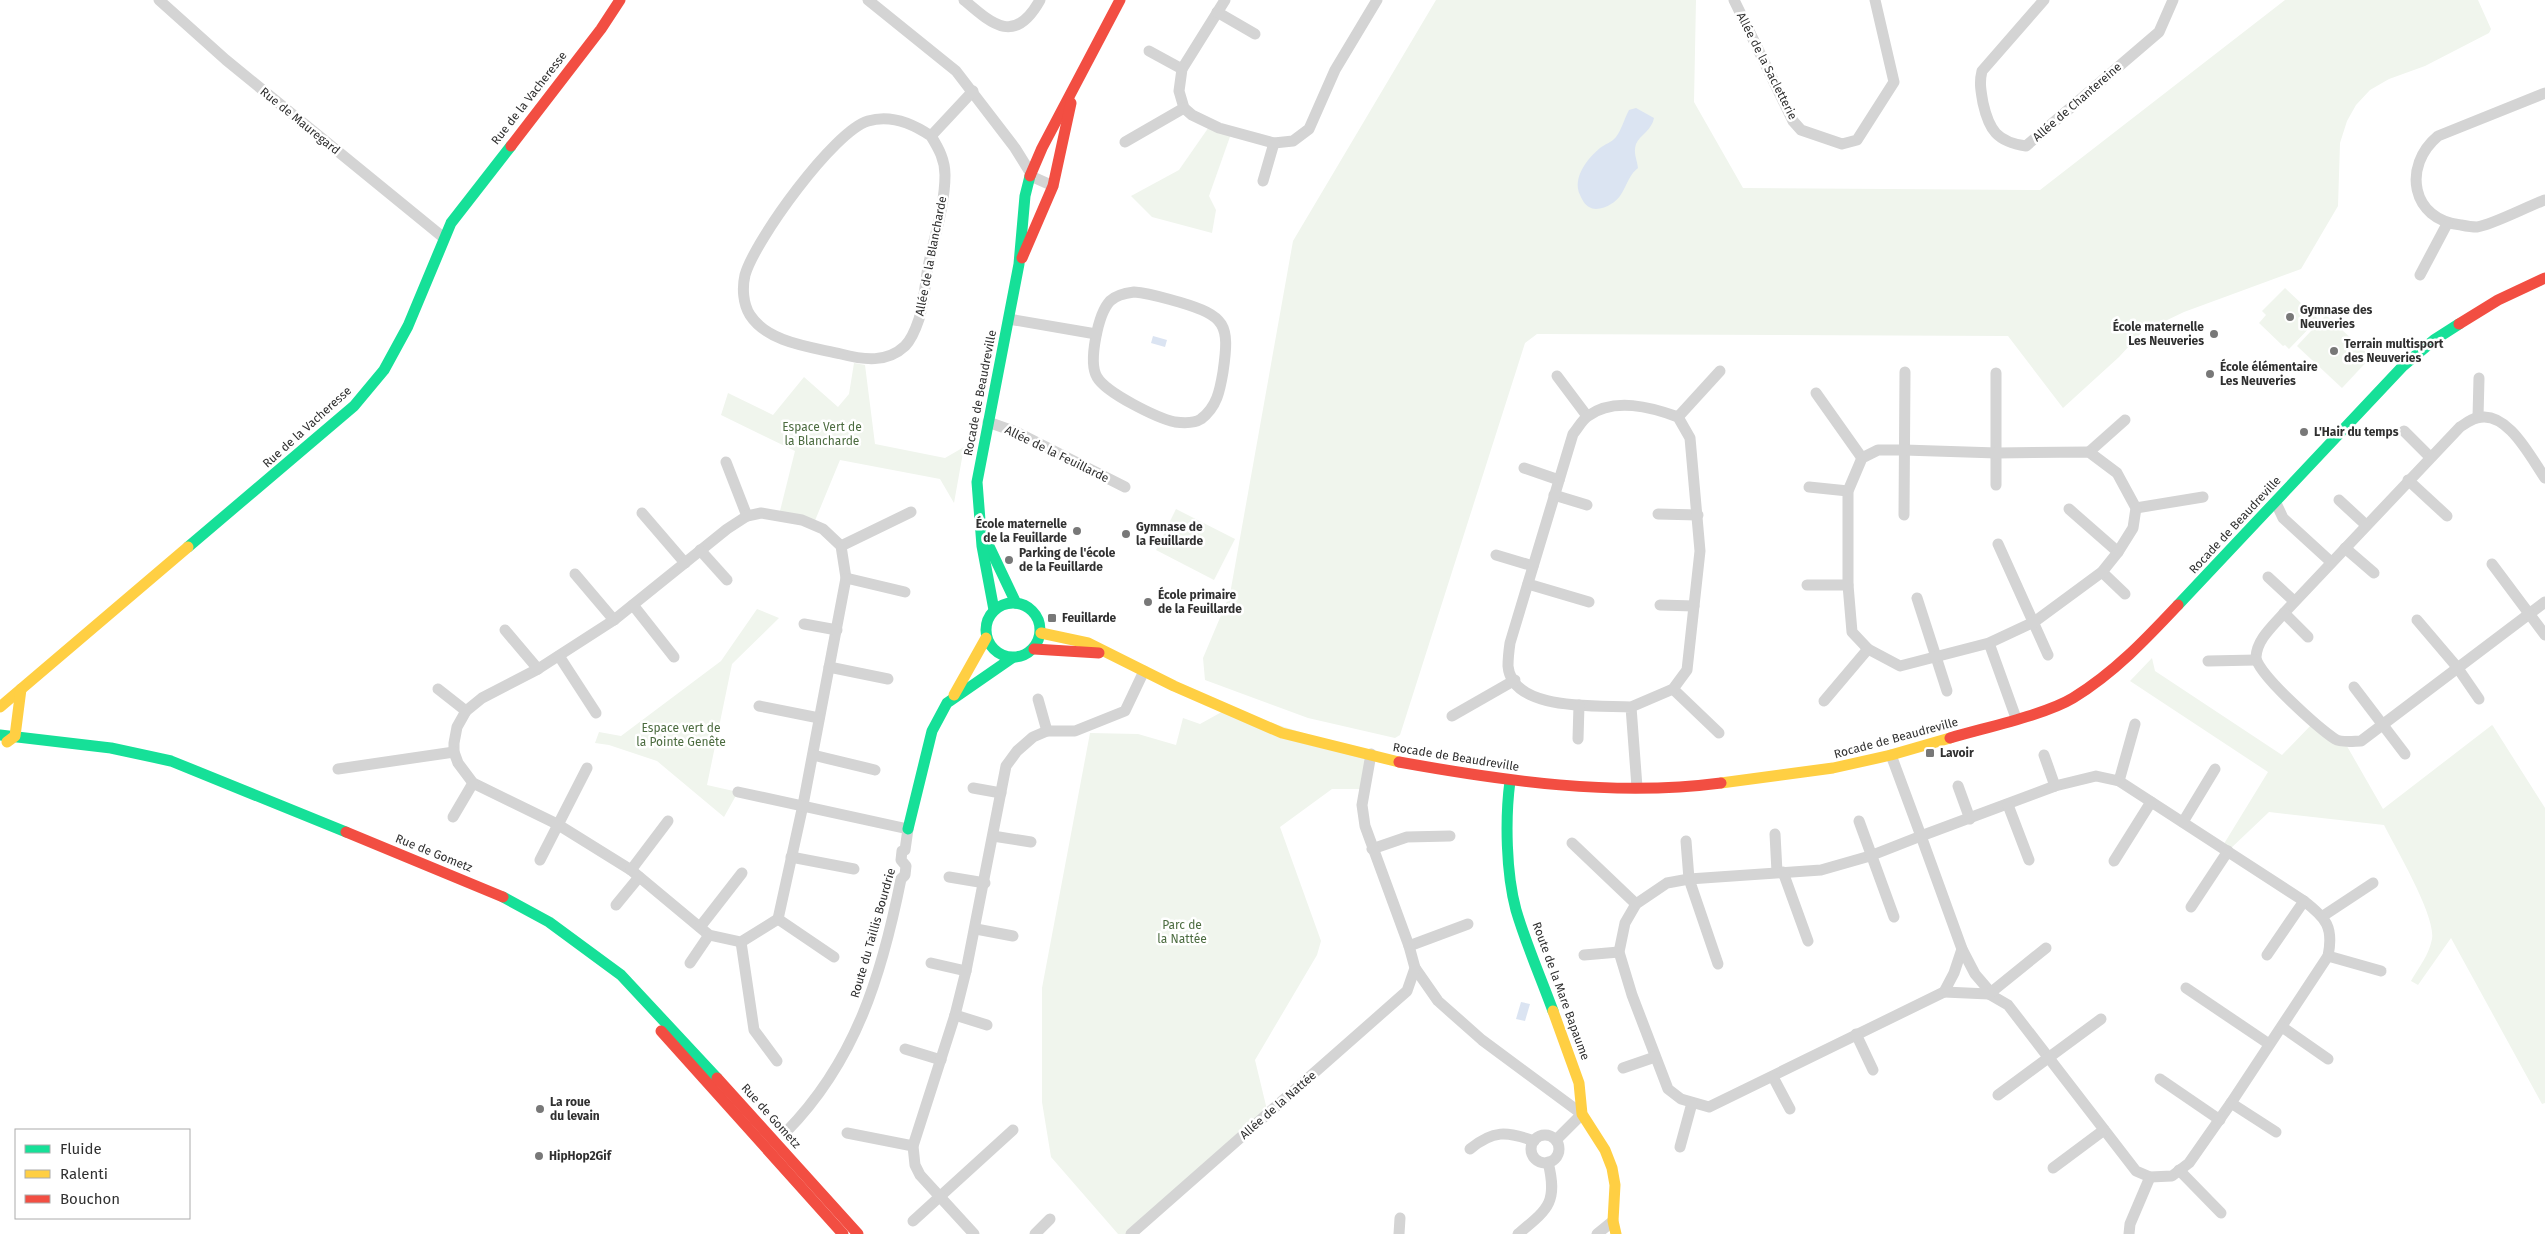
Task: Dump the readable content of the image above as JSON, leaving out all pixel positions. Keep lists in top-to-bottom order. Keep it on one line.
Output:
{"streets":{"street":["Allée de la Sacletterie","Rue de la Vacheresse","Allée de Chantereine","Rue de Mauregard","Allée de la Blancharde","Rocade de Beaudreville","Allée de la Feuillarde","Rue de Gometz","Route du Taillis Bourdrie","Route de la Mare Bapaume","Allée de la Nattée"]},"crossings":[["Rue de la Vacheresse","Rue de Mauregard"],["Rocade de Beaudreville","Allée de la Feuillarde"],["Rocade de Beaudreville","Route du Taillis Bourdrie"],["Rocade de Beaudreville","Route de la Mare Bapaume"]],"parks":["Espace Vert de la Blancharde","Espace vert de la Pointe Genête","Parc de la Nattée"],"places":{"other":["Gymnase des Neuveries","École maternelle Les Neuveries","Terrain multisport des Neuveries","École élémentaire Les Neuveries","L'Hair du temps","École maternelle de la Feuillarde","Gymnase de la Feuillarde","Parking de l'école de la Feuillarde","École primaire de la Feuillarde","La roue du levain","HipHop2Gif"],"transit":["Feuillarde","Lavoir"]},"legend":["Fluide","Ralenti","Bouchon"]}
